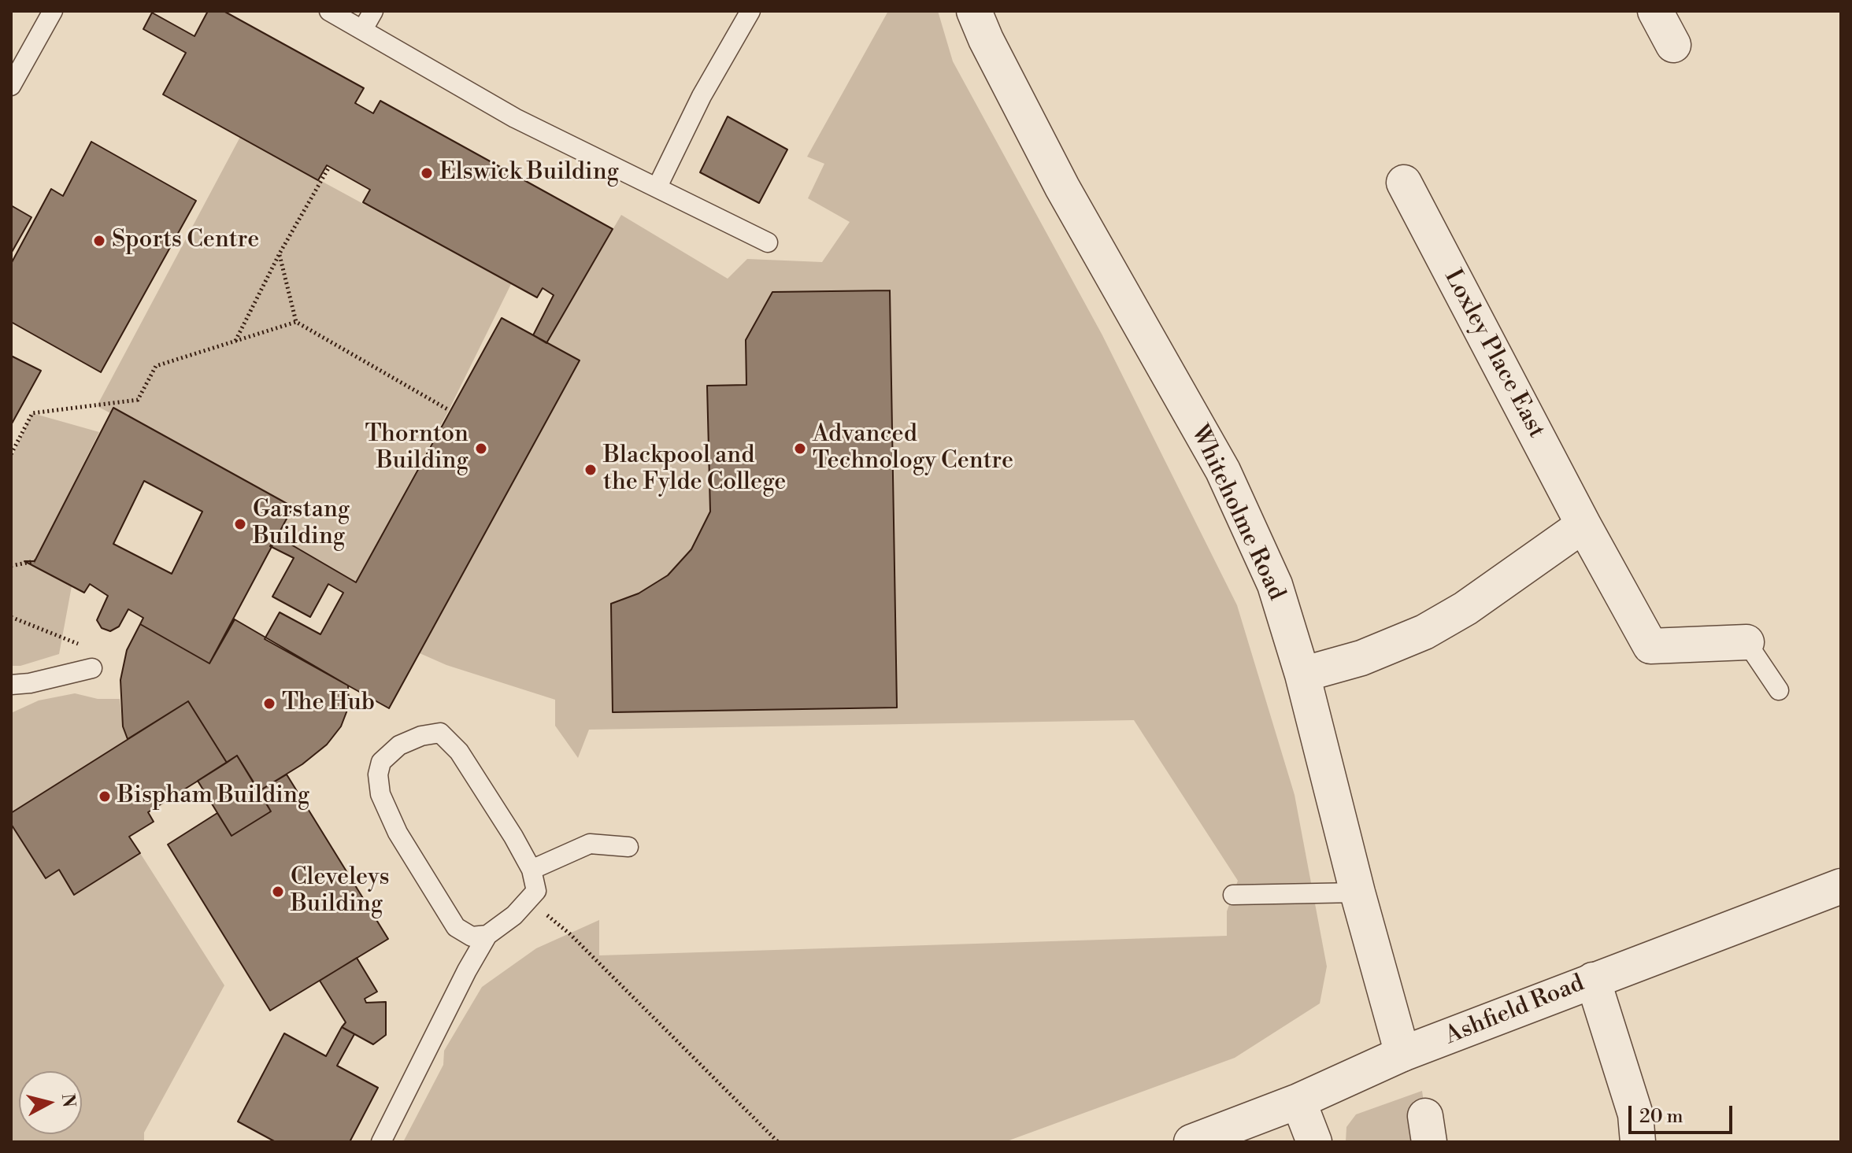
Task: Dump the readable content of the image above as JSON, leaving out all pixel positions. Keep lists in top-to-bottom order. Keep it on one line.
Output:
{"streets":{"street":["Loxley Place East","Whiteholme Road","Ashfield Road"]},"crossings":[["Whiteholme Road","Ashfield Road"]],"places":["Elswick Building","Sports Centre","Thornton Building","Advanced Technology Centre","Blackpool and the Fylde College","Garstang Building","The Hub","Bispham Building","Cleveleys Building"],"scale_bar":"20 m","north":"right"}
